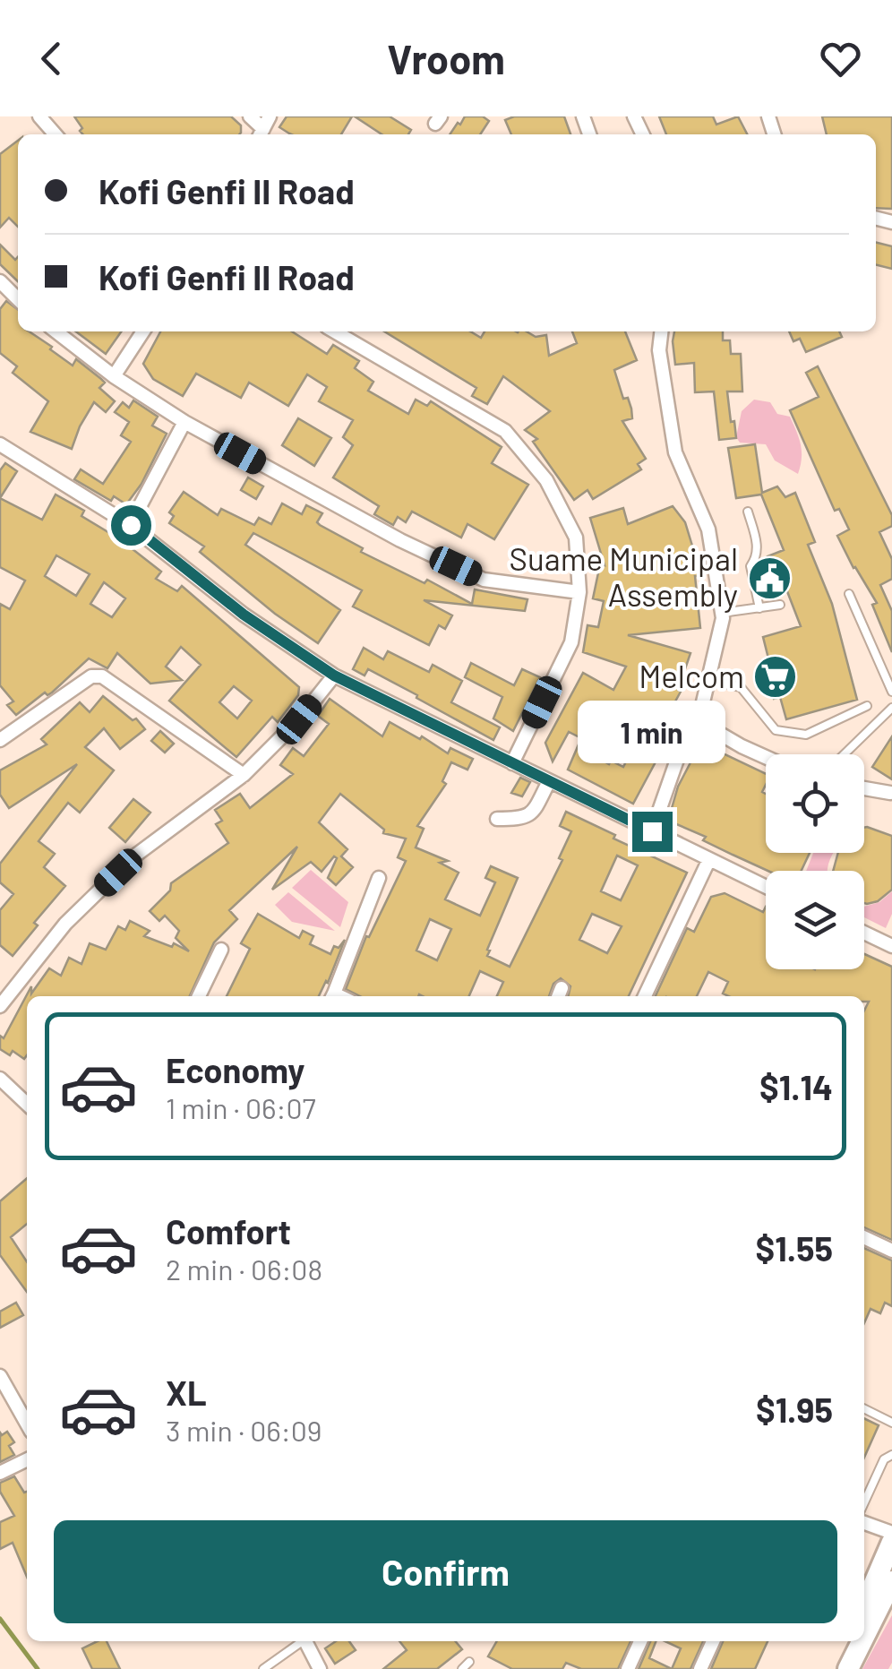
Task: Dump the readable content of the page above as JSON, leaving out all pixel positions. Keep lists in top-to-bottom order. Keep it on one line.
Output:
{"places":{"public building":["Suame Municipal Assembly"],"supermarket":["Melcom"]},"page":{"header":"Vroom","banner":["Kofi Genfi II Road","Kofi Genfi II Road"],"bubble":"1 min","list":[{"name":"Economy","note":"1 min · 06:07","value":"$1.14"},{"name":"Comfort","note":"2 min · 06:08","value":"$1.55"},{"name":"XL","note":"3 min · 06:09","value":"$1.95"}],"buttons":"Confirm"}}
